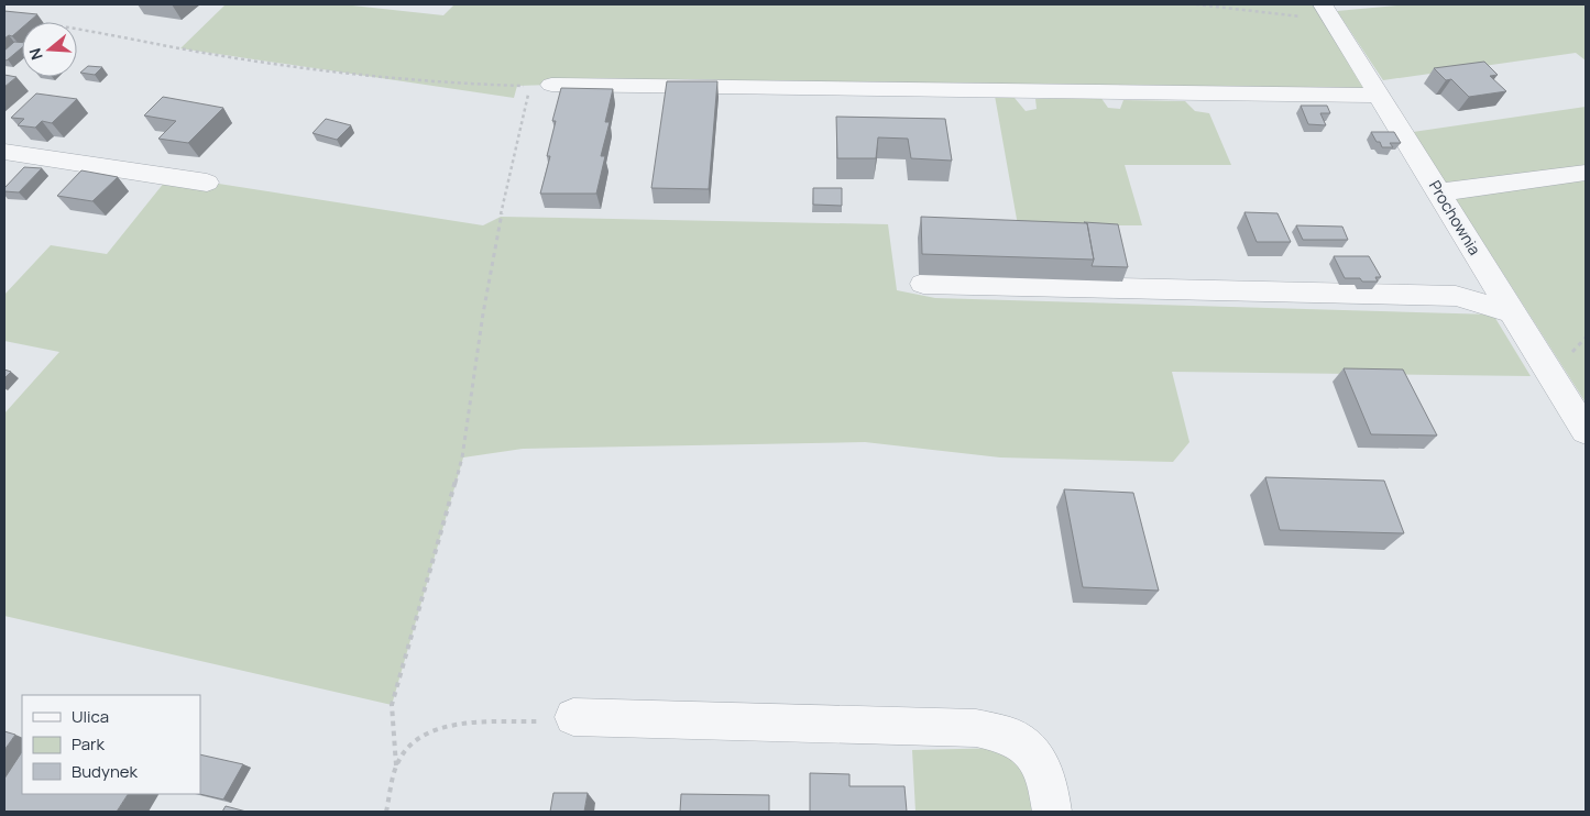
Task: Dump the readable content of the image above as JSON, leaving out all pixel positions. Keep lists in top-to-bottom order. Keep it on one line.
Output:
{"streets":{"street":["Prochownia"]},"legend":["Ulica","Park","Budynek"],"north":"left"}
